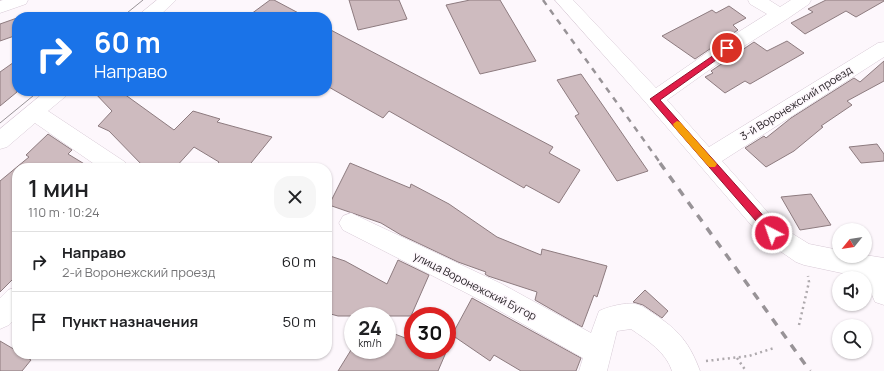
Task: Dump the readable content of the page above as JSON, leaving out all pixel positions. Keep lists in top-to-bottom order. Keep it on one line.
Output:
{"streets":{"street":["3-й Воронежский проезд","улица Воронежский Бугор"]},"north":"bottom left","page":{"turn":["60 m","Направо"],"heading":["1 мин","110 m · 10:24"],"list":[{"name":"Направо","note":"2-й Воронежский проезд","value":"60 m"},{"name":"Пункт назначения","value":"50 m"}],"speed":"24 km/h","limit":"30"}}
